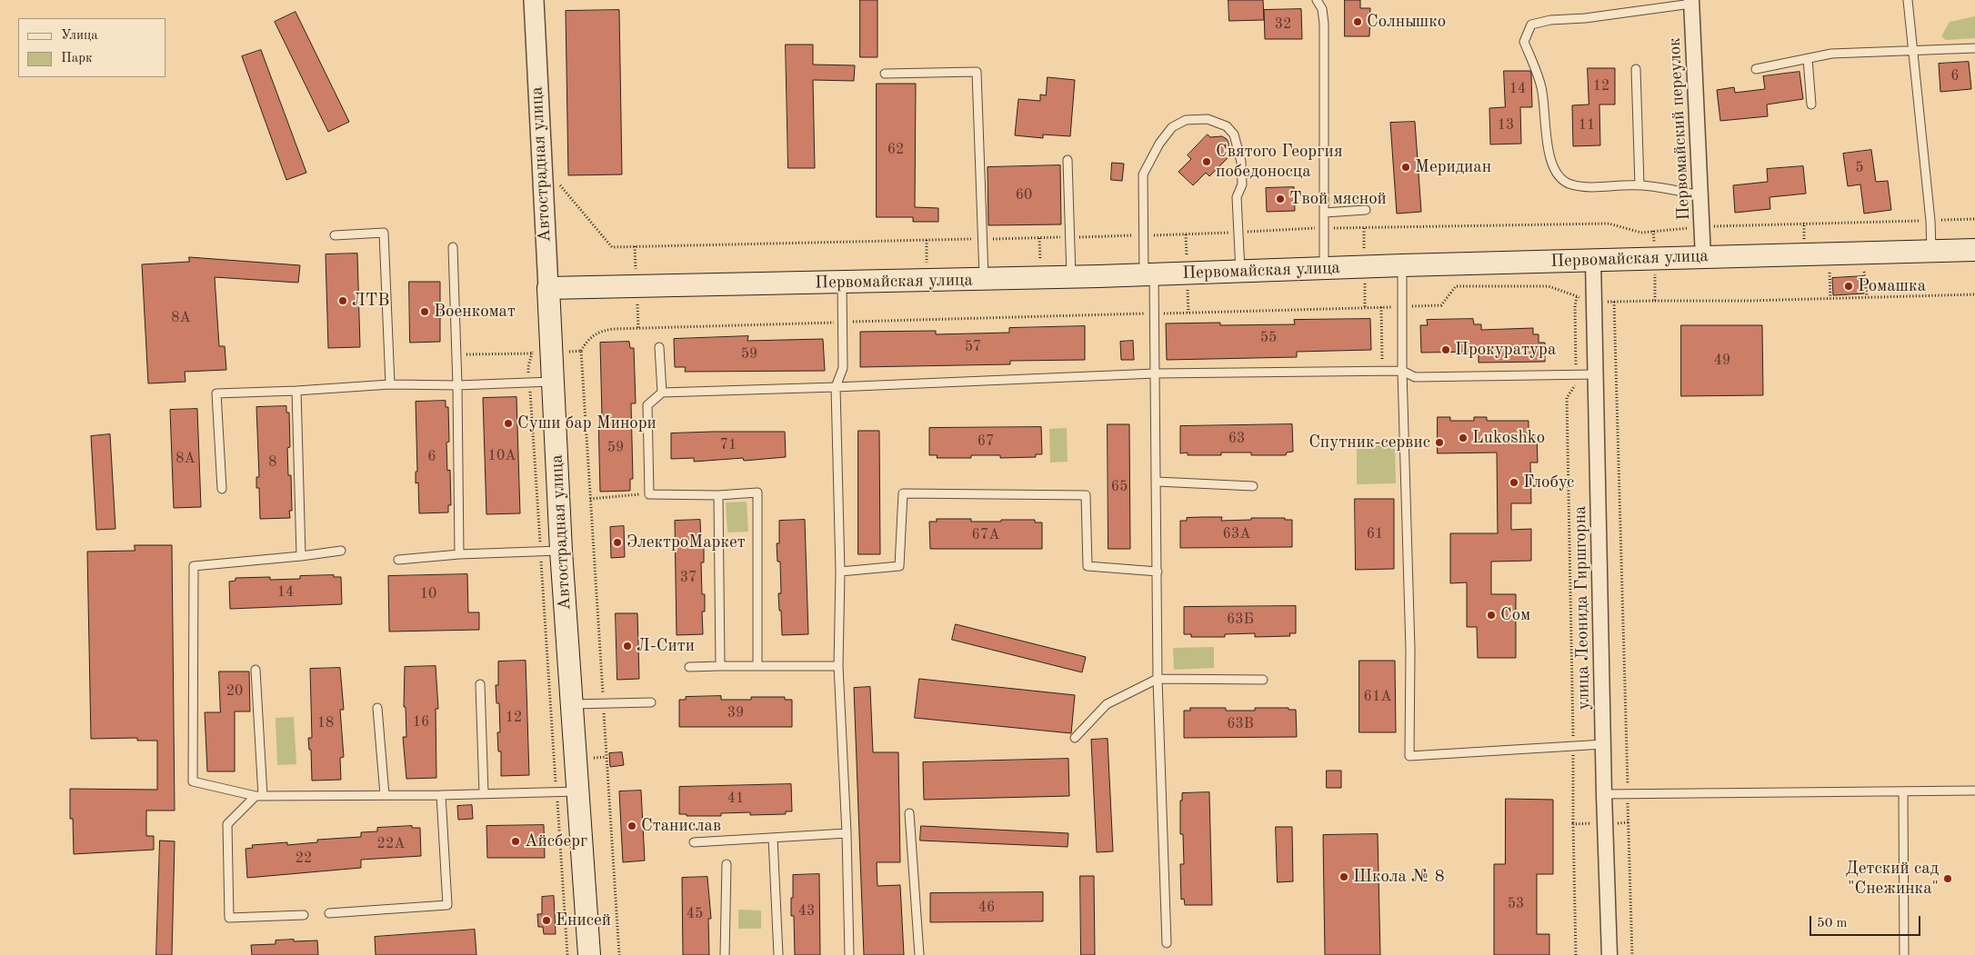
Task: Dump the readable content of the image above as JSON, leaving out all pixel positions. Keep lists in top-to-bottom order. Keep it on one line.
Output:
{"streets":{"main road":["Автострадная улица","Первомайская улица"],"street":["Первомайский переулок","улица Леонида Гиршгорна"]},"crossings":[["Первомайский переулок","Первомайская улица"],["Автострадная улица","Первомайская улица"],["Первомайская улица","улица Леонида Гиршгорна"]],"places":["Солнышко","Святого Георгия победоносца","Меридиан","Твой мясной","Ромашка","ЛТВ","Военкомат","Прокуратура","Суши бар Минори","Lukoshko","Спутник-сервис","Глобус","ЭлектроМаркет","Сом","Л-Сити","Станислав","Айсберг","Школа № 8","Детский сад \"Снежинка\"","Енисей"],"house_numbers":["32","6","12","14","13","11","62","5","60","8А","55","57","59","49","63","67","71","59","10А","6","8А","8","65","63А","61","67А","37","14","10","63Б","20","61А","39","12","16","18","63В","41","22А","22","53","46","43","45"],"legend":["Улица","Парк"],"scale_bar":"50 m"}
